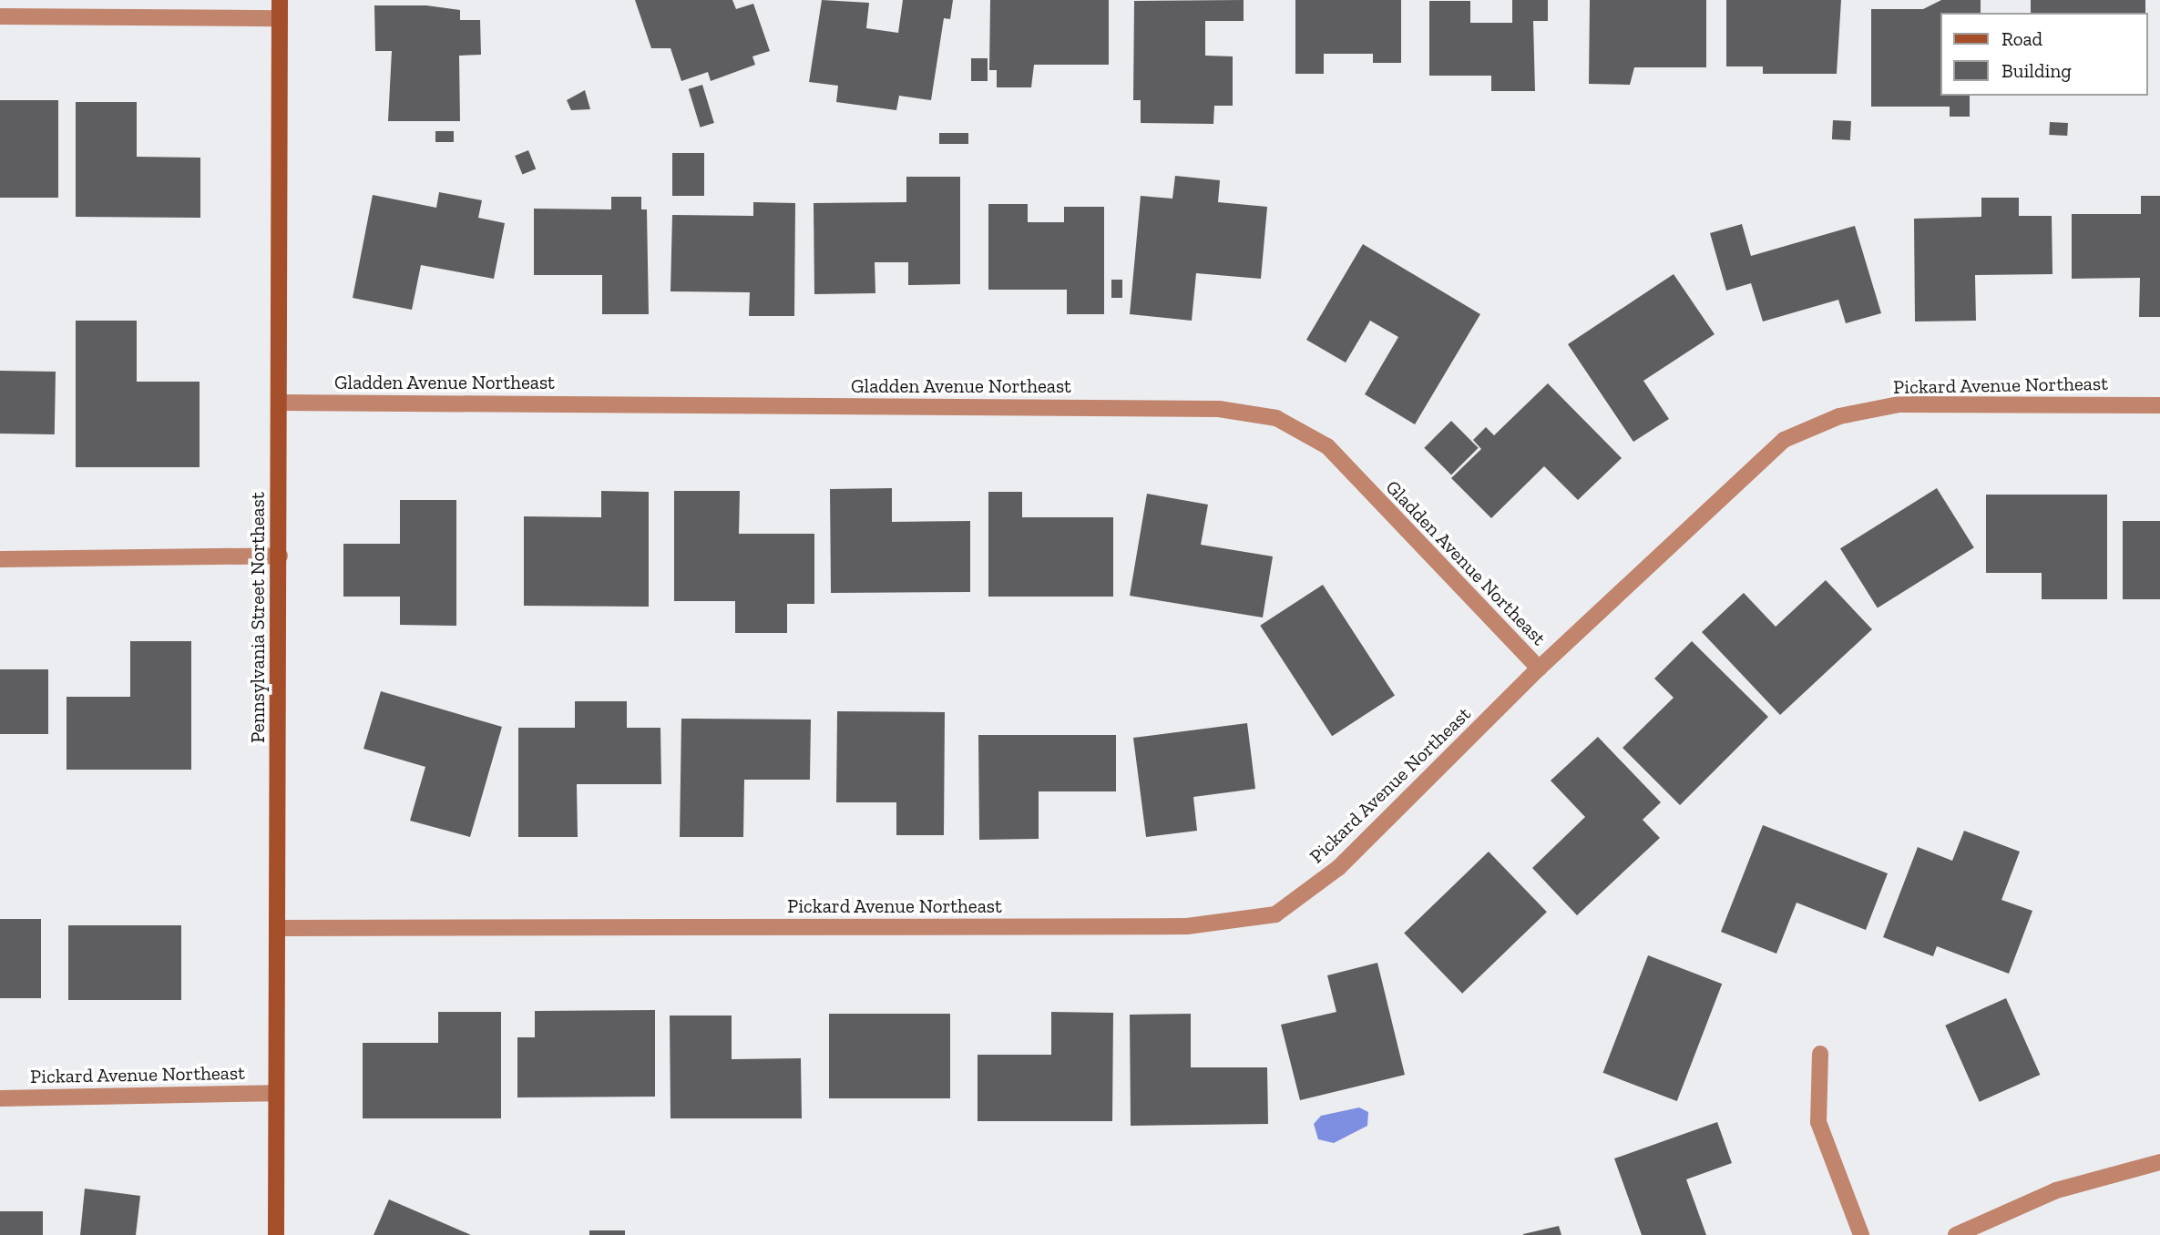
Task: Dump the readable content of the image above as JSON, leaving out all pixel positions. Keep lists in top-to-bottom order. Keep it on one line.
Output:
{"streets":{"street":["Gladden Avenue Northeast","Pickard Avenue Northeast","Pennsylvania Street Northeast"]},"crossings":[["Gladden Avenue Northeast","Pickard Avenue Northeast"],["Gladden Avenue Northeast","Pennsylvania Street Northeast"],["Pickard Avenue Northeast","Pennsylvania Street Northeast"]],"legend":["Road","Building"]}
